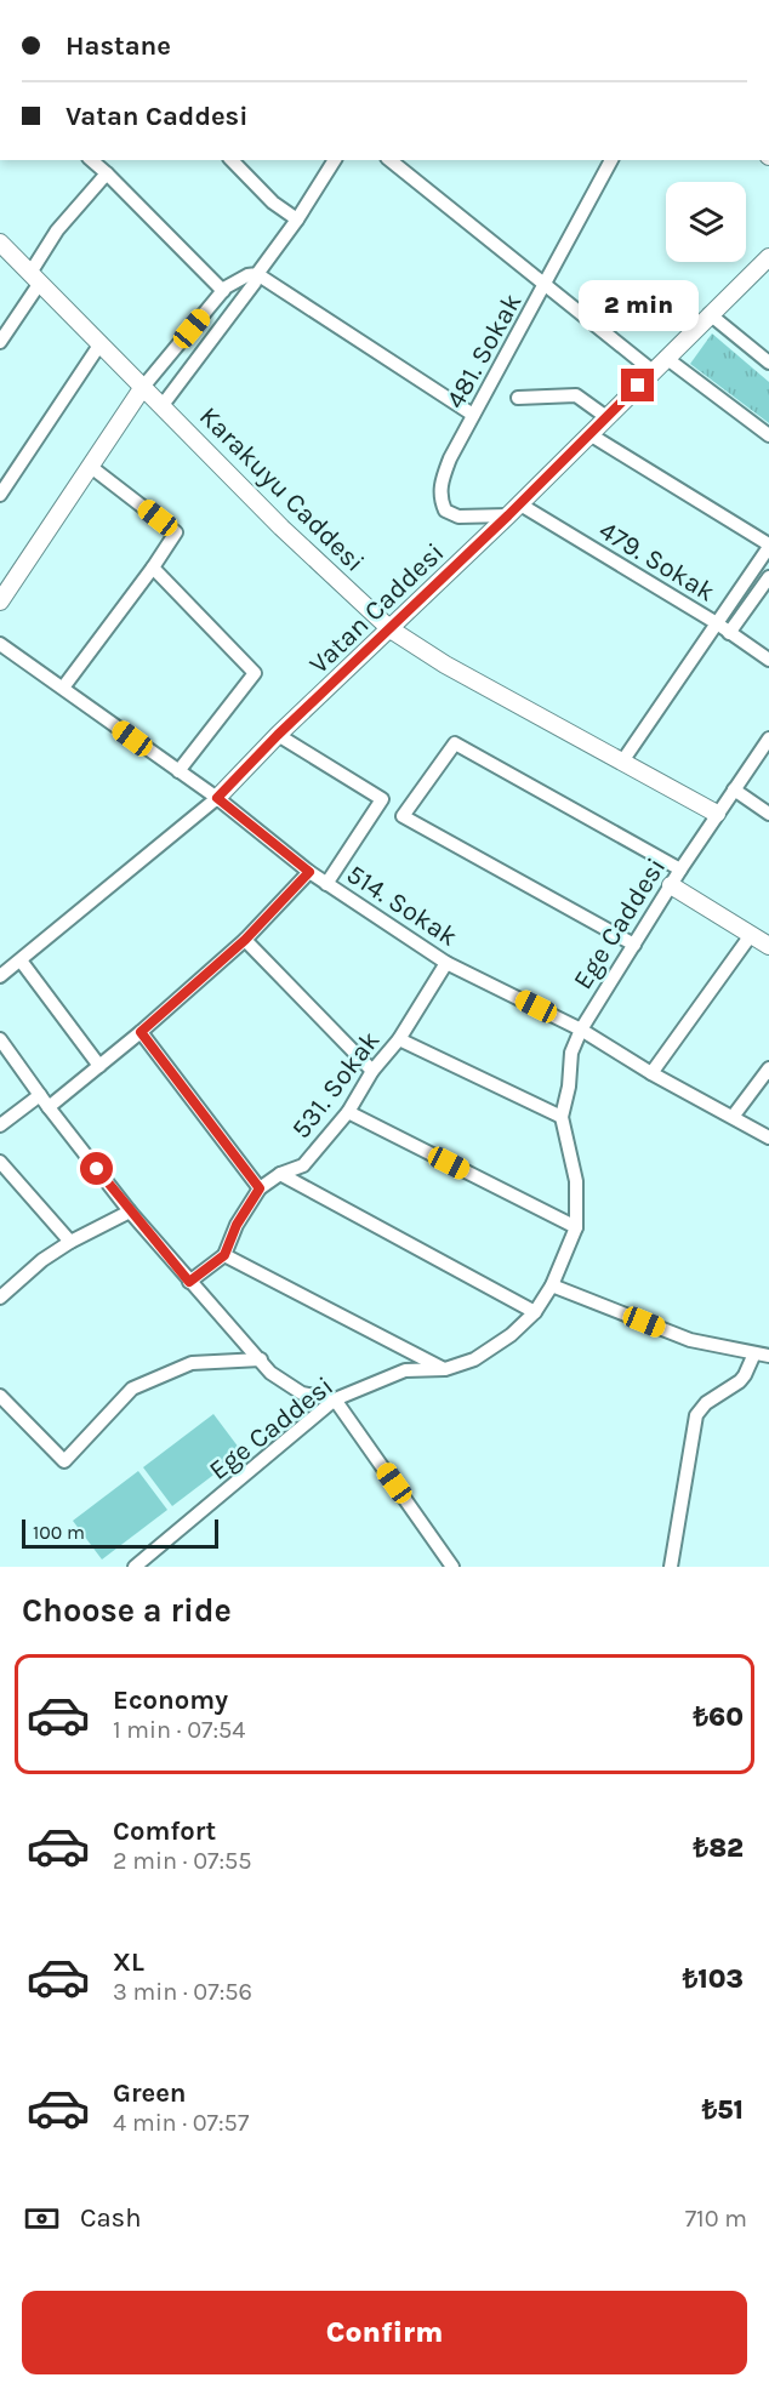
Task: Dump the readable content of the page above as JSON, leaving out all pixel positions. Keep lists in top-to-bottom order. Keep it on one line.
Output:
{"streets":{"street":["481. Sokak","Karakuyu Caddesi","479. Sokak","Vatan Caddesi","514. Sokak","Ege Caddesi","531. Sokak"]},"crossings":[["481. Sokak","479. Sokak"],["481. Sokak","Vatan Caddesi"],["Karakuyu Caddesi","Vatan Caddesi"],["Karakuyu Caddesi","Ege Caddesi"],["479. Sokak","Vatan Caddesi"],["Vatan Caddesi","514. Sokak"],["514. Sokak","Ege Caddesi"],["514. Sokak","531. Sokak"]],"scale_bar":"100 m","page":{"banner":["Hastane","Vatan Caddesi"],"bubble":"2 min","scale":"100 m","heading":"Choose a ride","list":[{"name":"Economy","note":"1 min · 07:54","value":"₺60"},{"name":"Comfort","note":"2 min · 07:55","value":"₺82"},{"name":"XL","note":"3 min · 07:56","value":"₺103"},{"name":"Green","note":"4 min · 07:57","value":"₺51"}],"pay":["Cash","710 m"],"buttons":"Confirm"}}
